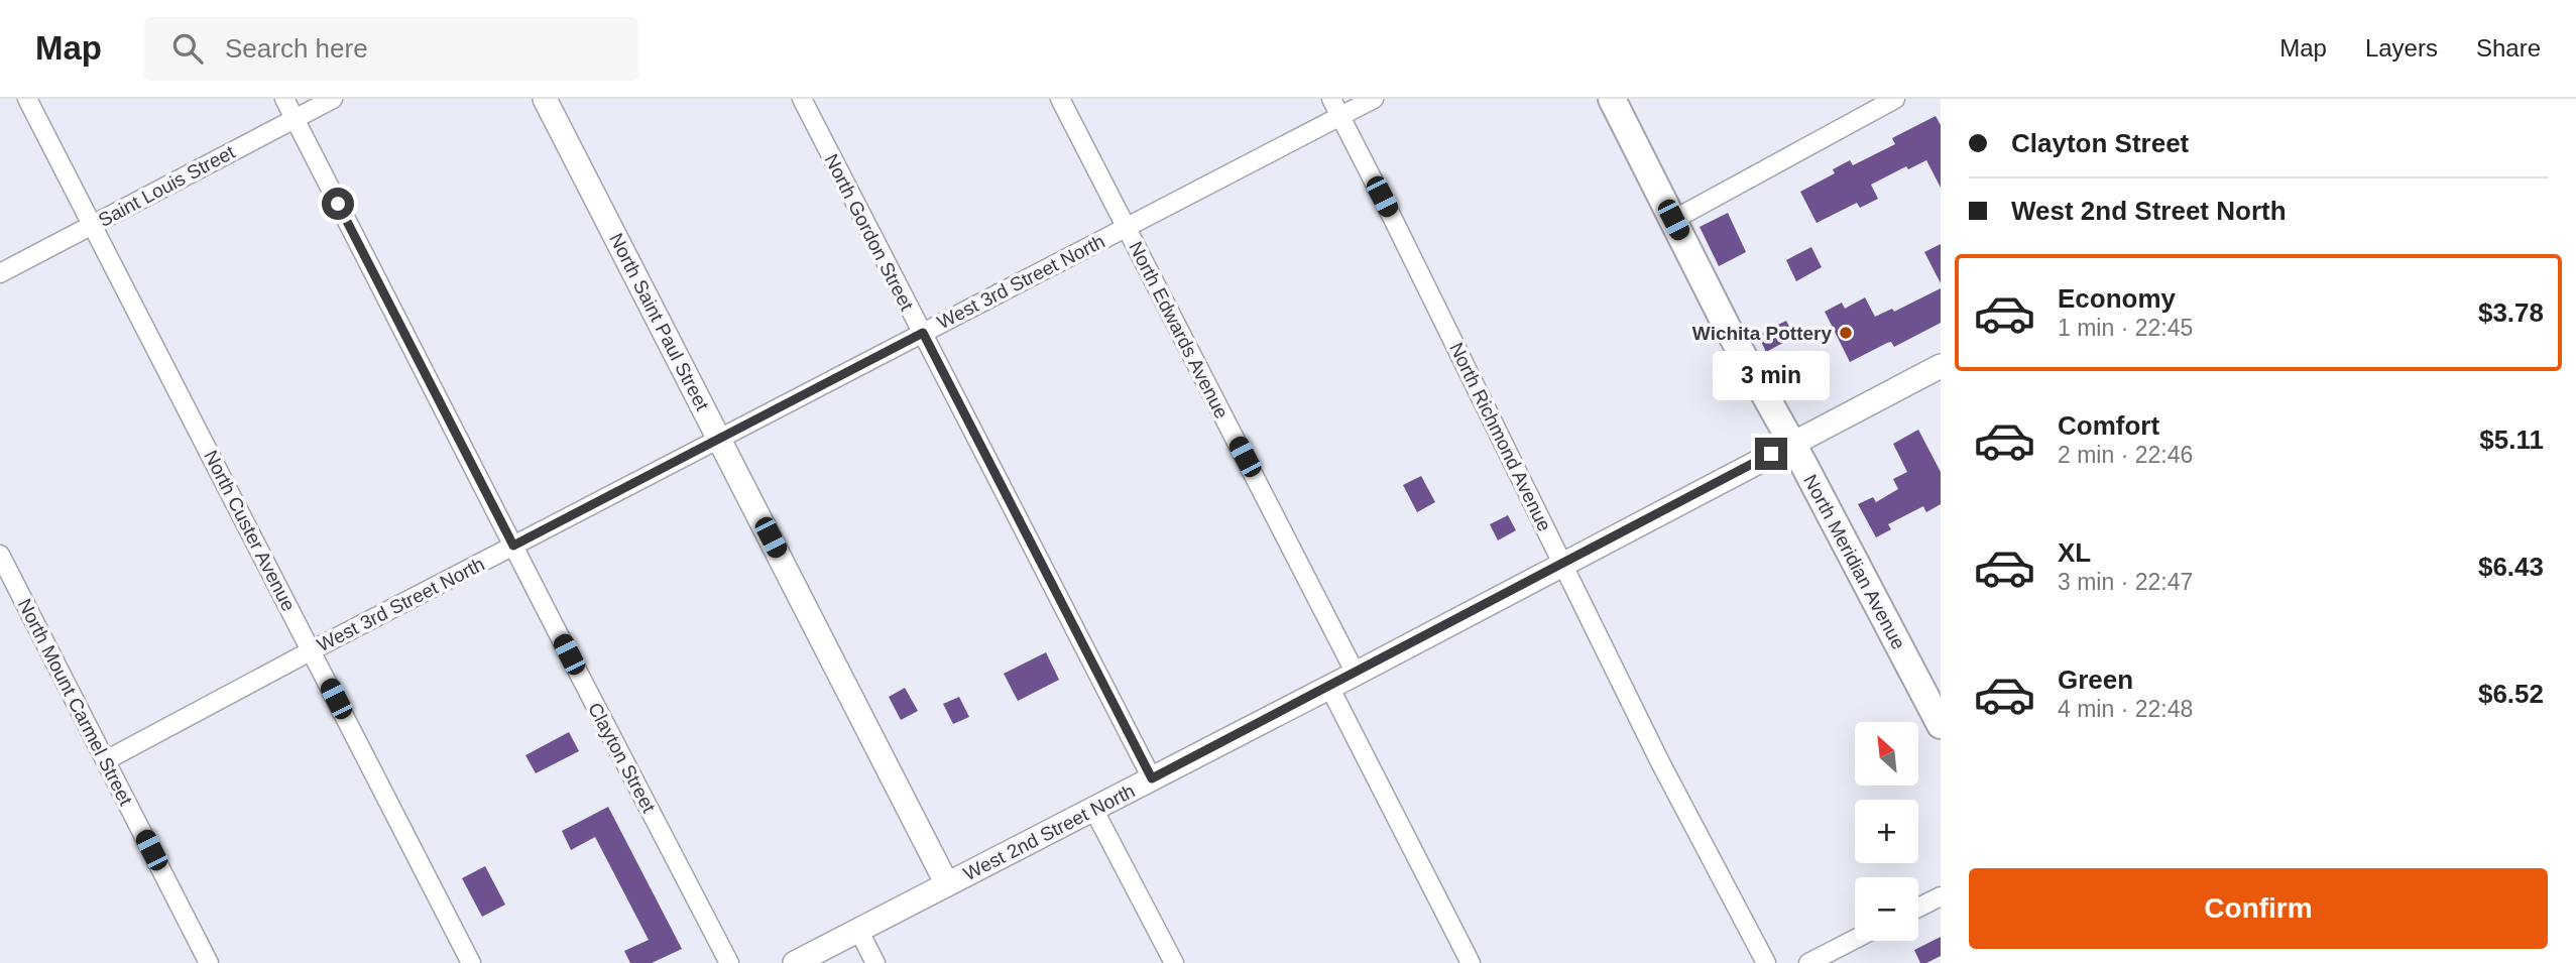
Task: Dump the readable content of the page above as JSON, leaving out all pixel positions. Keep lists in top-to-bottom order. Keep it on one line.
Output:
{"streets":{"main road":["North Meridian Avenue"],"street":["Saint Louis Street","North Gordon Street","West 3rd Street North","North Saint Paul Street","North Edwards Avenue","North Richmond Avenue","North Custer Avenue","North Mount Carmel Street","Clayton Street","West 2nd Street North"]},"crossings":[["Saint Louis Street","North Custer Avenue"],["Saint Louis Street","Clayton Street"],["North Gordon Street","West 3rd Street North"],["North Gordon Street","West 2nd Street North"],["West 3rd Street North","North Saint Paul Street"],["West 3rd Street North","North Edwards Avenue"],["West 3rd Street North","North Richmond Avenue"],["West 3rd Street North","North Custer Avenue"],["West 3rd Street North","North Mount Carmel Street"],["West 3rd Street North","Clayton Street"],["North Saint Paul Street","West 2nd Street North"],["North Edwards Avenue","West 2nd Street North"],["North Richmond Avenue","West 2nd Street North"],["North Meridian Avenue","West 2nd Street North"]],"places":["Wichita Pottery"],"north":"top left","page":{"header":"Map","search":"Search here","nav":["Map","Layers","Share"],"banner":["Clayton Street","West 2nd Street North"],"list":[{"name":"Economy","note":"1 min · 22:45","value":"$3.78"},{"name":"Comfort","note":"2 min · 22:46","value":"$5.11"},{"name":"XL","note":"3 min · 22:47","value":"$6.43"},{"name":"Green","note":"4 min · 22:48","value":"$6.52"}],"bubble":"3 min","map_buttons":["+","−"],"buttons":"Confirm"}}
